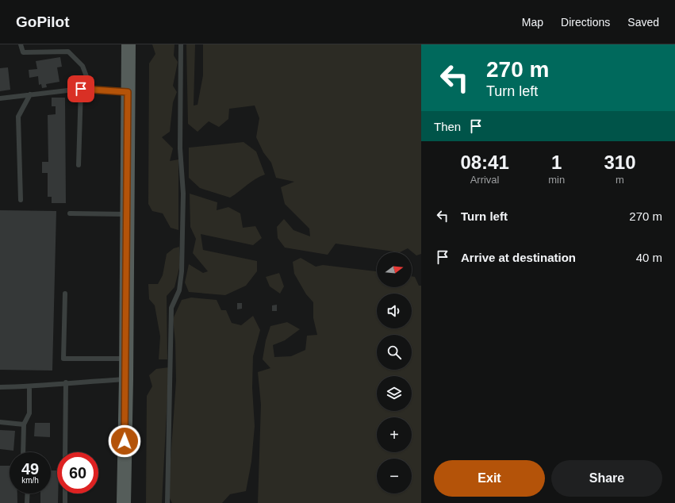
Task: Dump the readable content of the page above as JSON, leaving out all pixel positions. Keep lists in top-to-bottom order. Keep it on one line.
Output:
{"north":"right","page":{"header":"GoPilot","nav":["Map","Directions","Saved"],"turn":["270 m","Turn left"],"then":"Then","eta":["08:41","Arrival","1","min","310","m"],"list":[{"name":"Turn left","value":"270 m"},{"name":"Arrive at destination","value":"40 m"}],"map_buttons":["+","−"],"speed":"49 km/h","limit":"60","buttons":["Exit","Share"]}}
